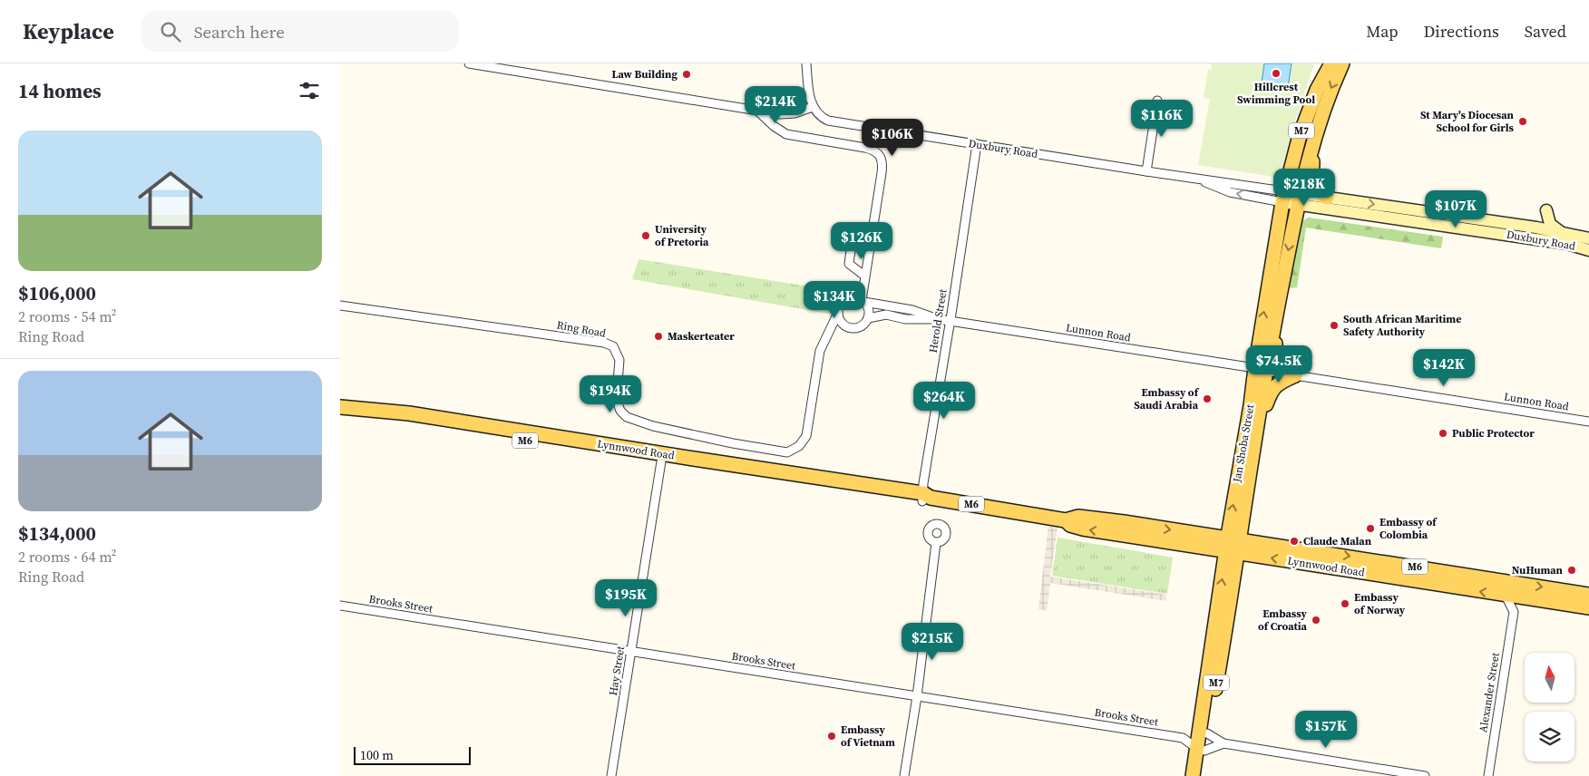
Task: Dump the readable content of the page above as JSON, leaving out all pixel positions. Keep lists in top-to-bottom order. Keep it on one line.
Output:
{"streets":{"main road":["M7","Duxbury Road","M6","Jan Shoba Street","Lynnwood Road"],"street":["Herold Street","Ring Road","Lunnon Road","Brooks Street","Hay Street","Alexander Street"]},"crossings":[["M7","Duxbury Road"],["Duxbury Road","Herold Street"],["Duxbury Road","Jan Shoba Street"],["Herold Street","Lunnon Road"],["Herold Street","Lynnwood Road"],["Ring Road","Lunnon Road"],["Lunnon Road","Jan Shoba Street"],["Jan Shoba Street","Lynnwood Road"],["Jan Shoba Street","Brooks Street"],["Lynnwood Road","Hay Street"],["Brooks Street","Hay Street"]],"places":["Hillcrest Swimming Pool","Law Building","St Mary's Diocesan School for Girls","University of Pretoria","South African Maritime Safety Authority","Maskerteater","Embassy of Saudi Arabia","Public Protector","Embassy of Colombia","Claude Malan","NuHuman","Embassy of Norway","Embassy of Croatia","Embassy of Vietnam"],"scale_bar":"100 m","north":"top","page":{"header":"Keyplace","search":"Search here","nav":["Map","Directions","Saved"],"heading":"14 homes","price":["$214K","$116K","$106K","$218K","$107K","$126K","$134K","$74.5K","$142K","$194K","$264K","$195K","$215K","$157K"],"list":[{"name":"$106,000","note":"2 rooms · 54 m² · Ring Road"},{"name":"$134,000","note":"2 rooms · 64 m² · Ring Road"}],"scale":"100 m"}}
